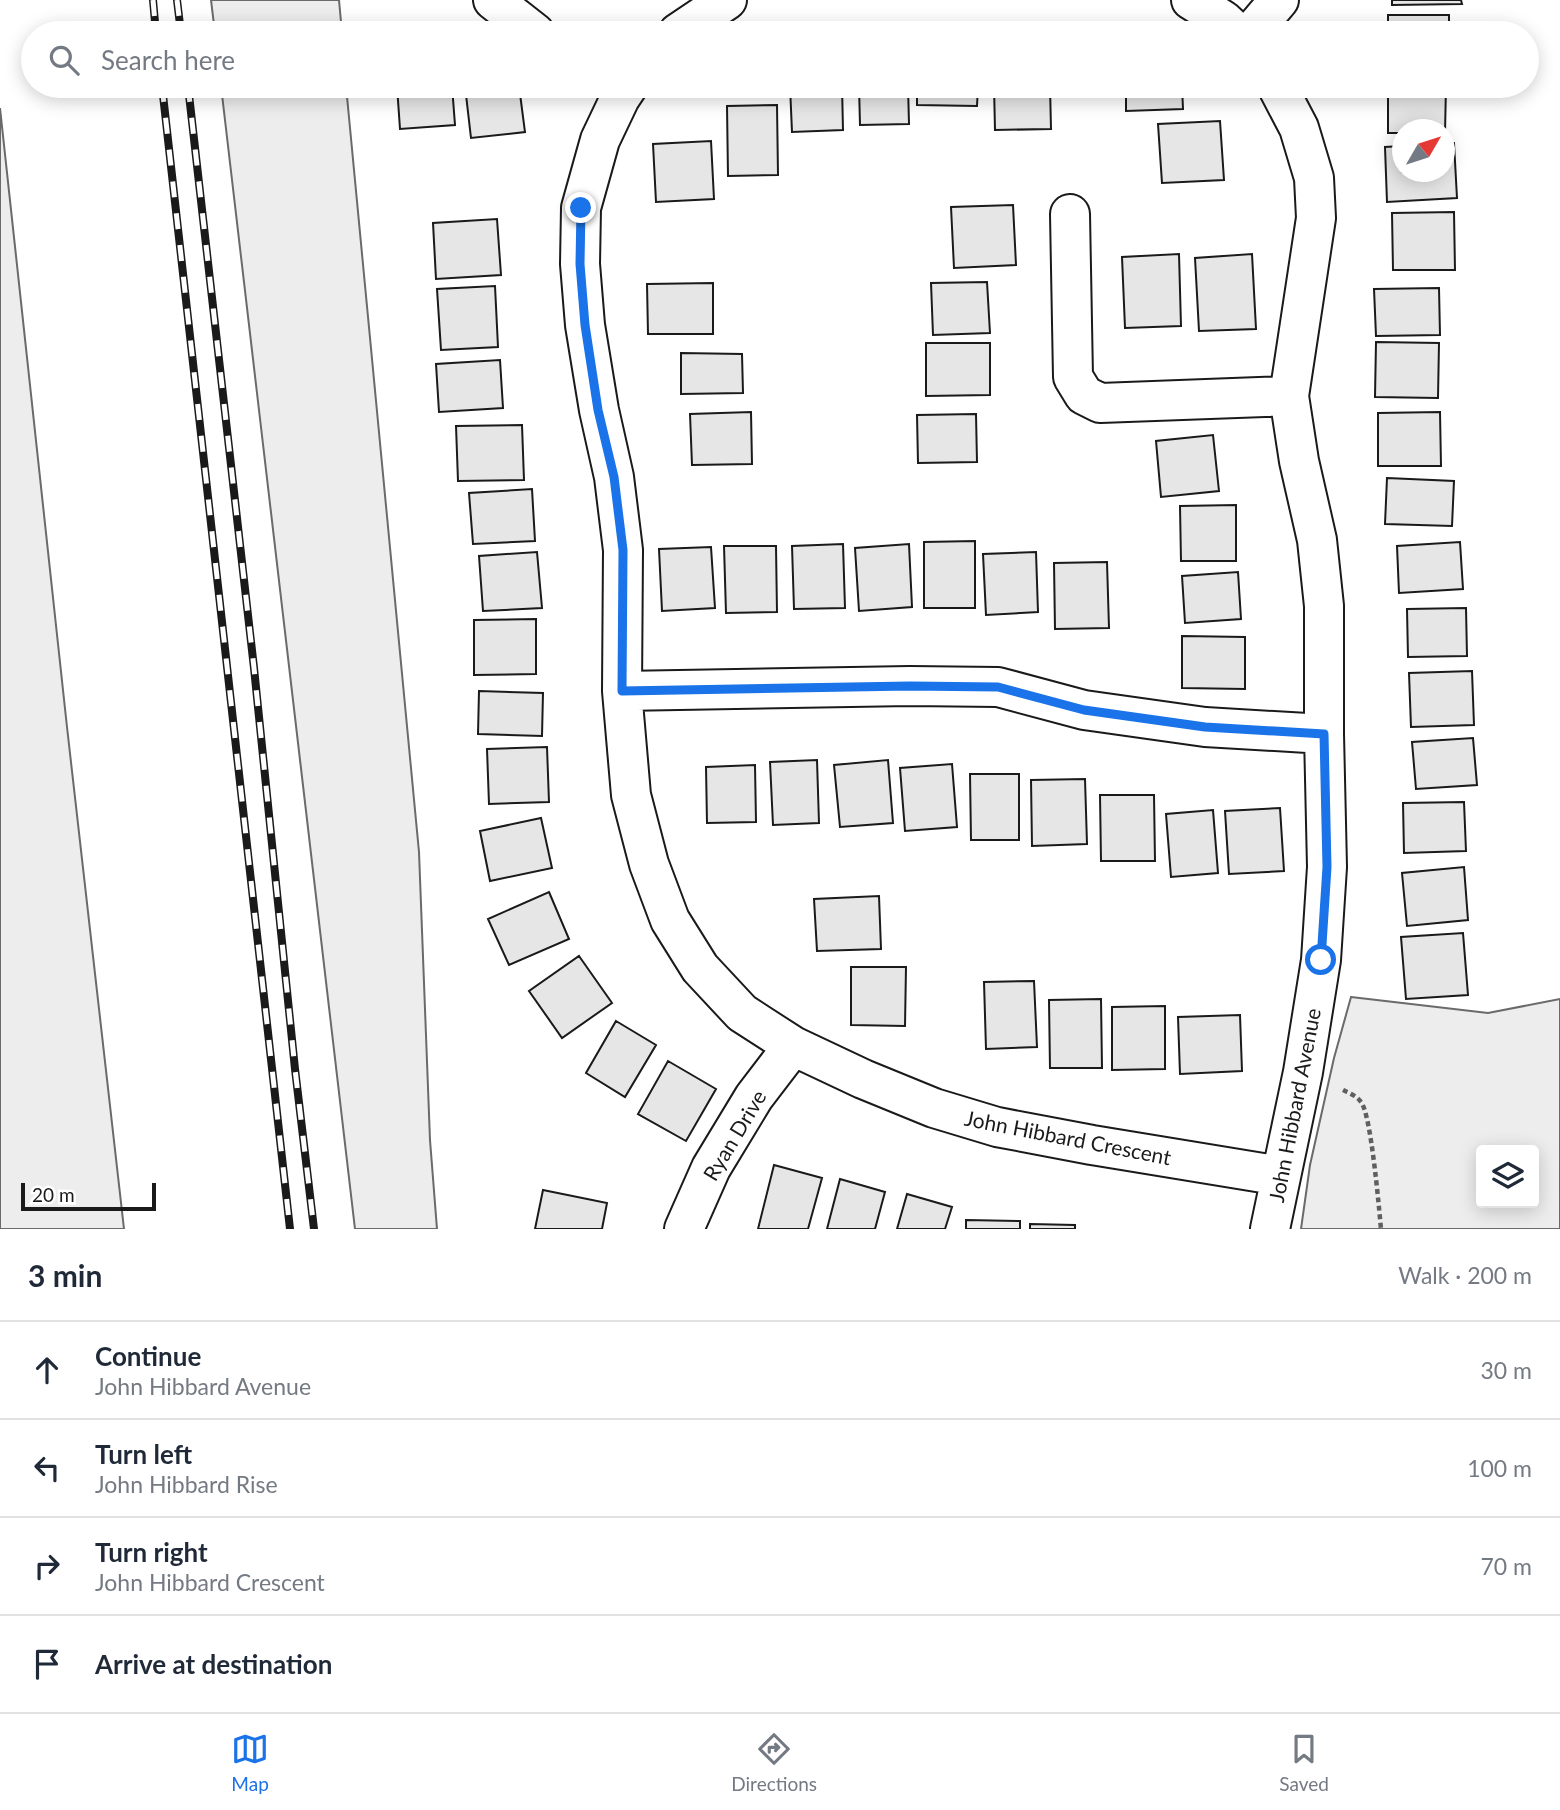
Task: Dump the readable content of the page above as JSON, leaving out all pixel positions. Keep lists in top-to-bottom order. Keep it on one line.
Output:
{"streets":{"street":["John Hibbard Avenue","Ryan Drive","John Hibbard Crescent"]},"crossings":[["John Hibbard Avenue","John Hibbard Crescent"],["Ryan Drive","John Hibbard Crescent"]],"scale_bar":"20 m","north":"top right","page":{"search":"Search here","scale":"20 m","heading":["3 min","Walk · 200 m"],"list":[["Continue","John Hibbard Avenue","30 m"],["Turn left","John Hibbard Rise","100 m"],["Turn right","John Hibbard Crescent","70 m"],"Arrive at destination"],"nav":["Map","Directions","Saved"]}}
